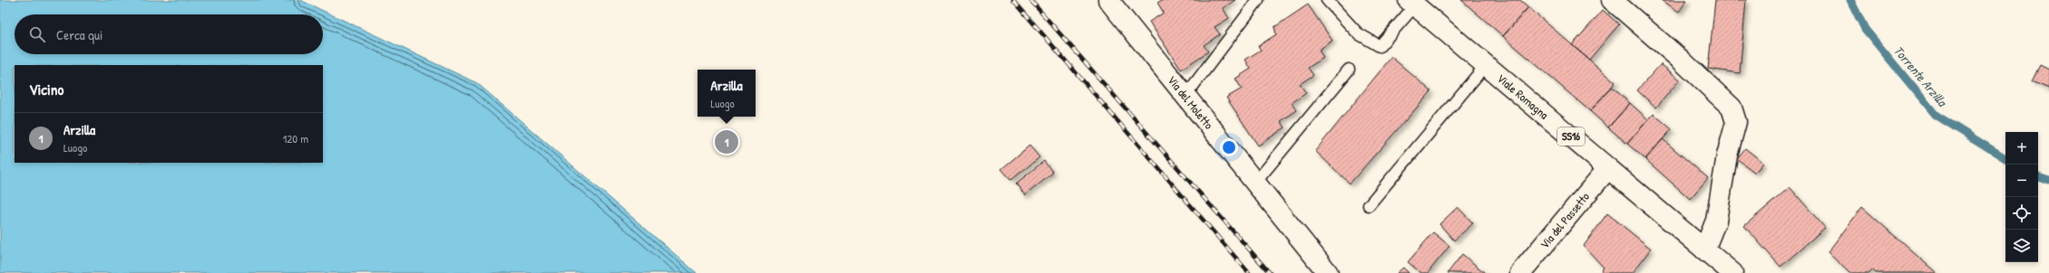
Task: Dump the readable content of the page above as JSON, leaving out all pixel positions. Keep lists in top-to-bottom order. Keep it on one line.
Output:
{"streets":{"street":["Viale Romagna","Via del Moletto","SS16","Via del Passetto"]},"crossings":[["Viale Romagna","Via del Passetto"]],"water":["Torrente Arzilla"],"page":{"search":"Cerca qui","heading":"Vicino","popup":["Arzilla","Luogo"],"list":[{"mark":"1","name":"Arzilla","note":"Luogo","value":"120 m"}],"pins":"1","map_buttons":["+","−"]}}
